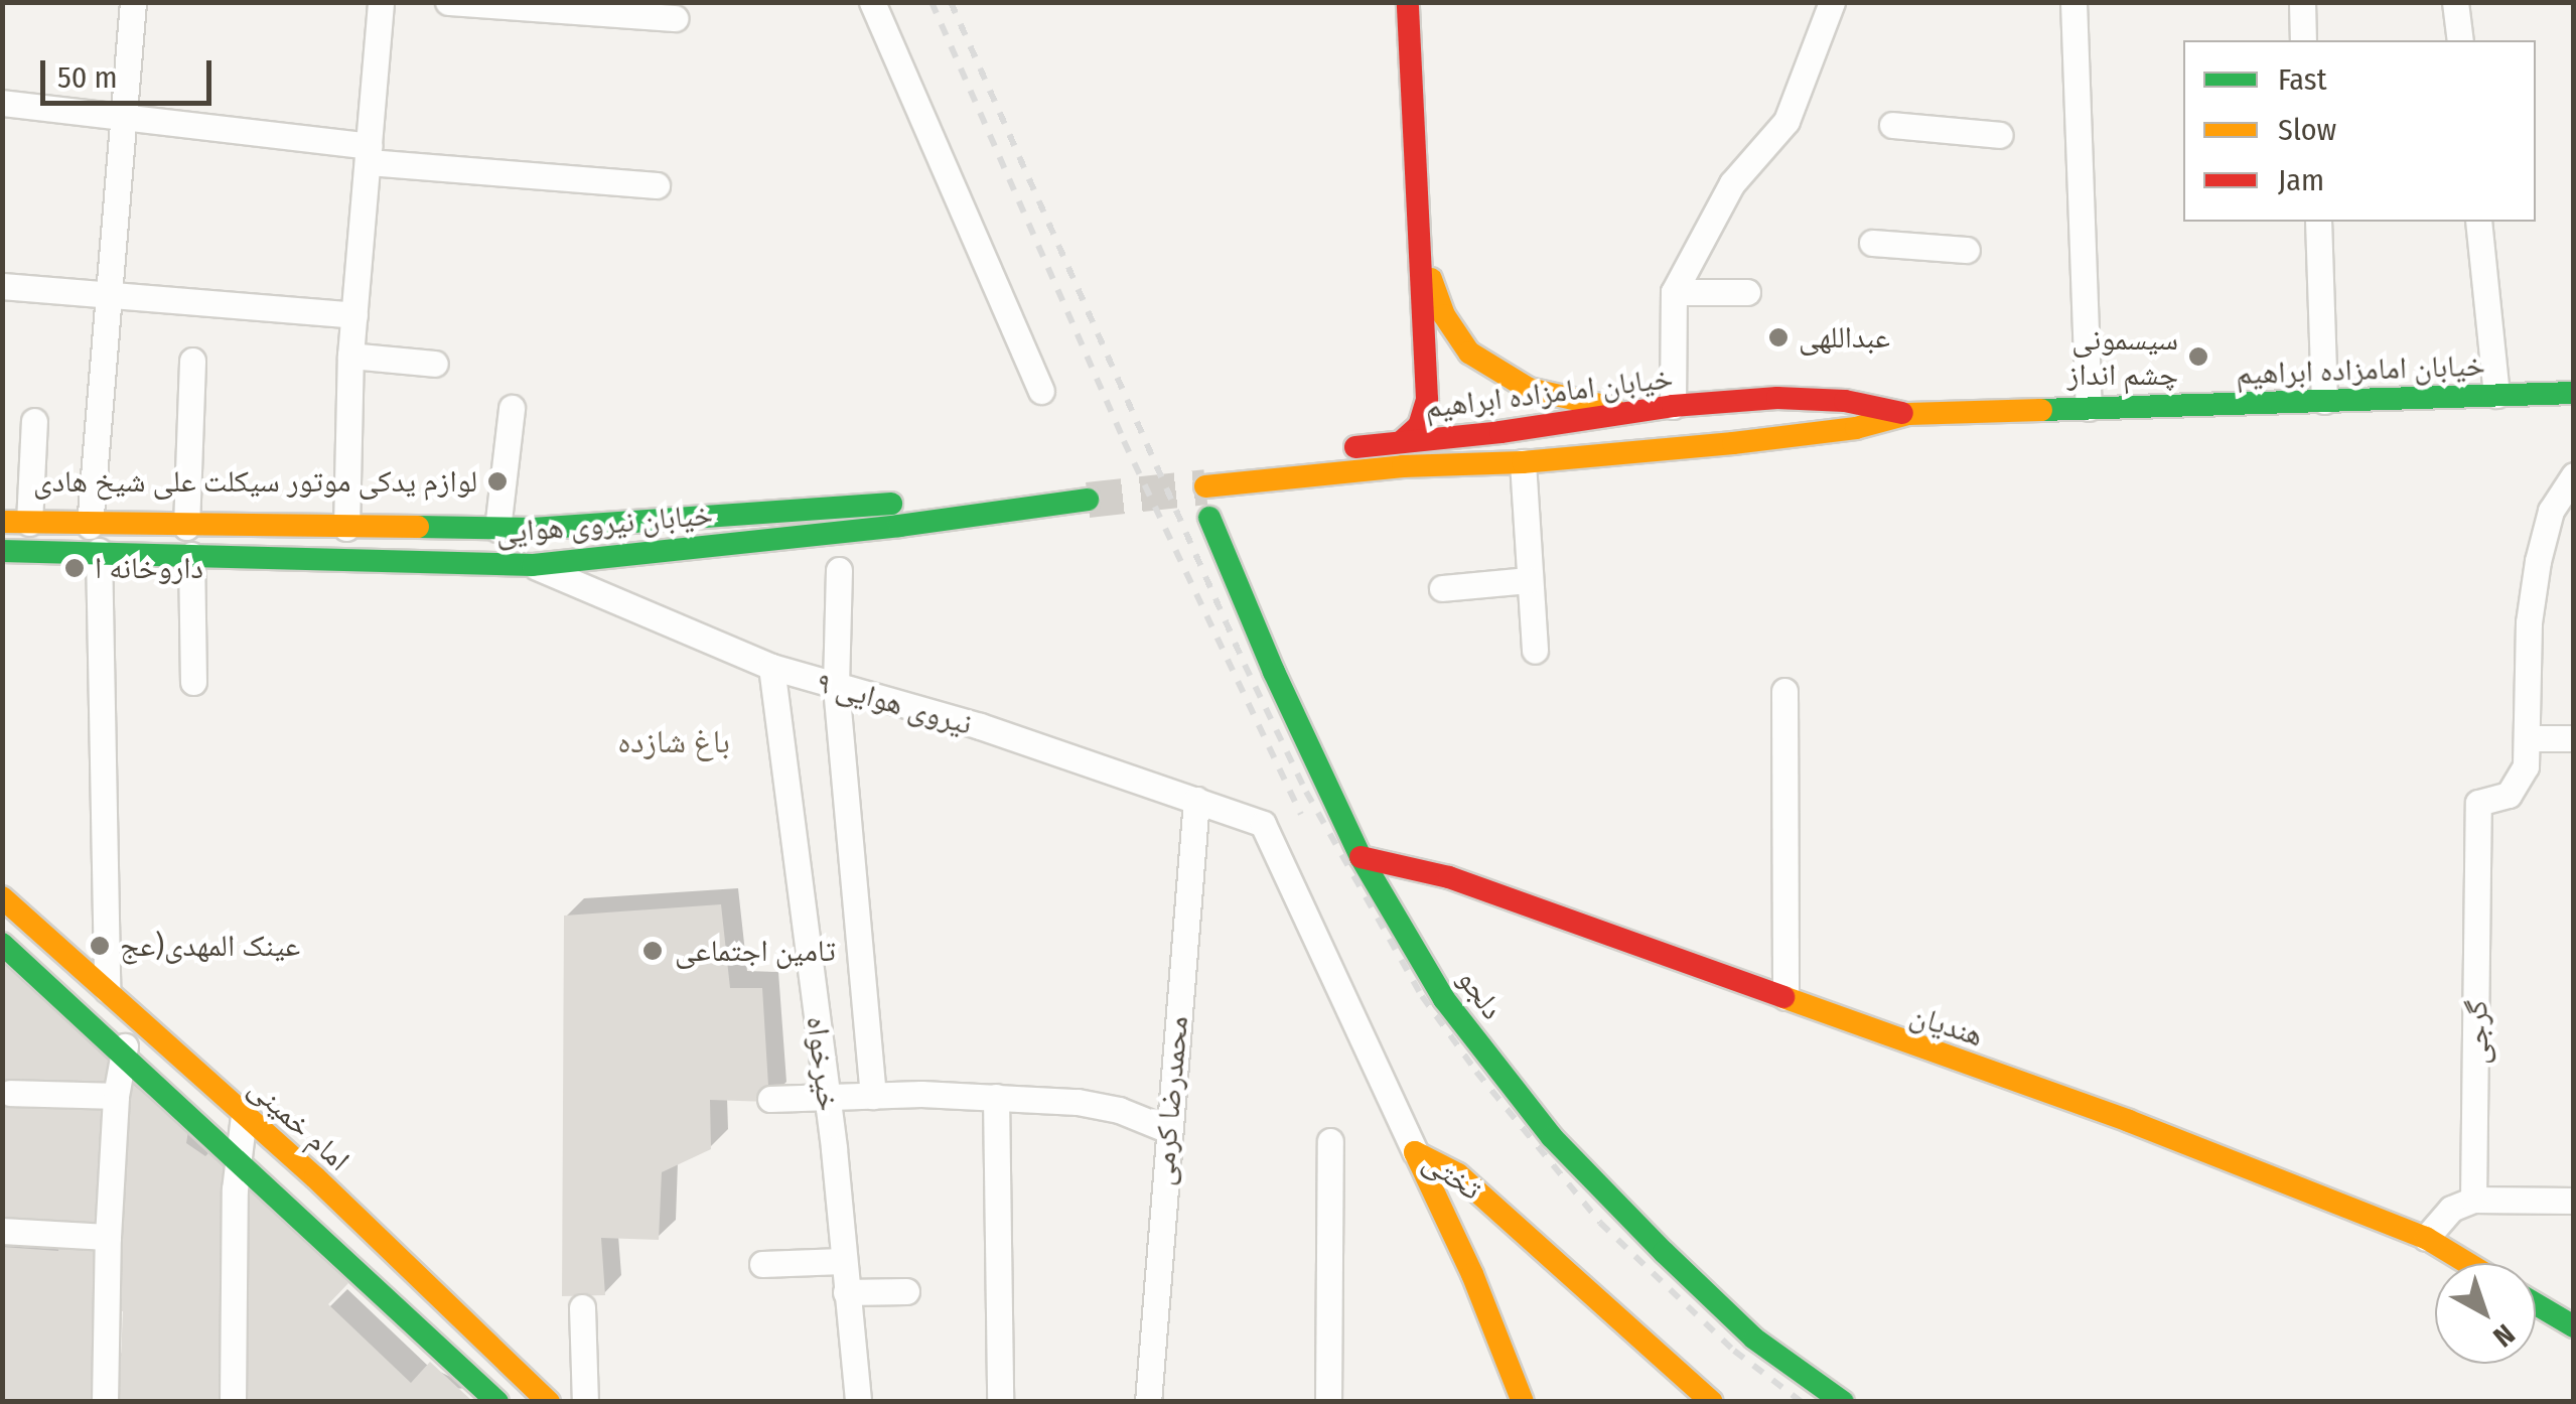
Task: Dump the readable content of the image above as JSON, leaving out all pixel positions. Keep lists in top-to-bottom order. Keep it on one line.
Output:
{"streets":{"main road":["خیابان امامزاده ابراهیم","خیابان نیروی هوایی","دلجو","هندیان","امام خمینی","تختی"],"street":["نیروی هوایی ۹","گرجی","خیرخواه","محمدرضا کرمی"]},"crossings":[["خیابان نیروی هوایی","نیروی هوایی ۹"],["نیروی هوایی ۹","خیرخواه"],["نیروی هوایی ۹","محمدرضا کرمی"],["نیروی هوایی ۹","تختی"],["دلجو","هندیان"]],"districts":["باغ شازده"],"places":["عبداللهی","سیسمونی چشم انداز","لوازم یدکی موتور سیکلت علی شیخ هادی","داروخانه ا","عینک المهدی(عج","تامین اجتماعی"],"legend":["Fast","Slow","Jam"],"scale_bar":"50 m","north":"bottom right"}
